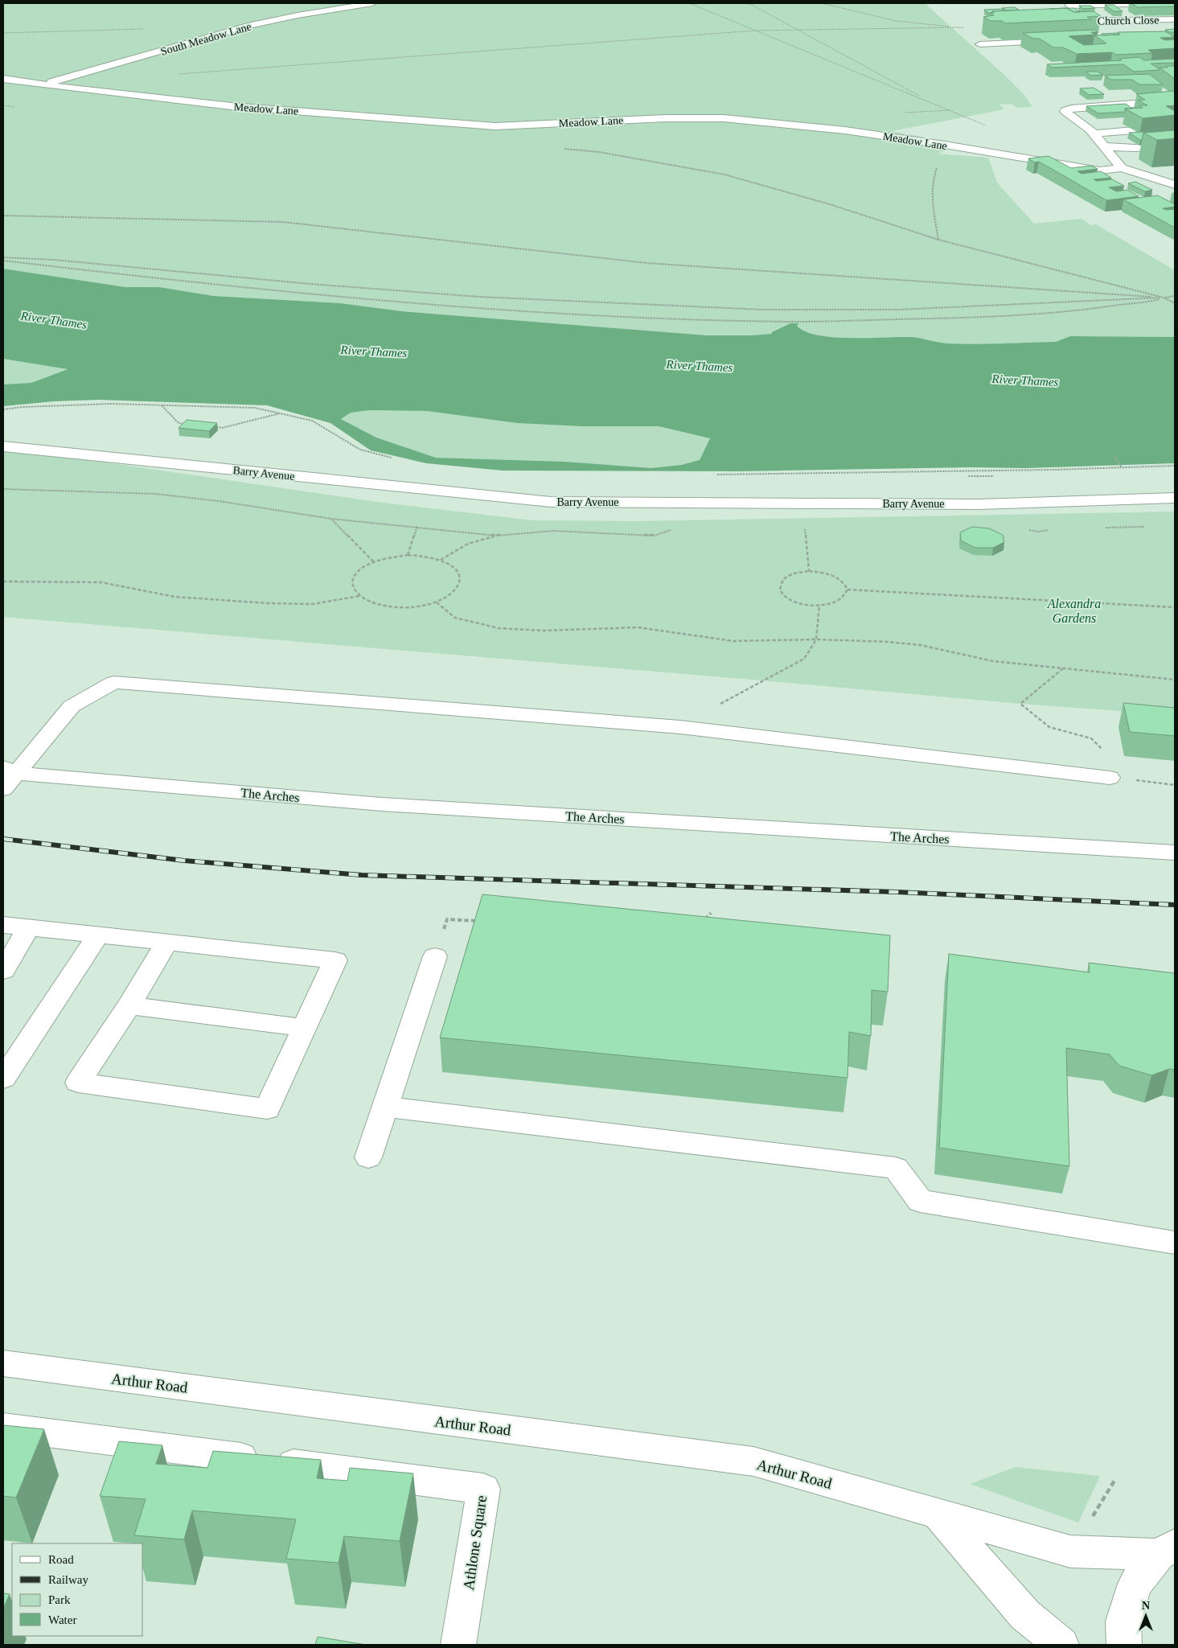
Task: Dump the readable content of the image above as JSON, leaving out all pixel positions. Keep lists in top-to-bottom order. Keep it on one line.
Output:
{"streets":{"street":["Church Close","South Meadow Lane","Meadow Lane","Barry Avenue","The Arches","Arthur Road","Athlone Square"]},"crossings":[["South Meadow Lane","Meadow Lane"]],"water":["River Thames"],"parks":["Alexandra Gardens"],"legend":["Road","Railway","Park","Water"],"north":"top"}
